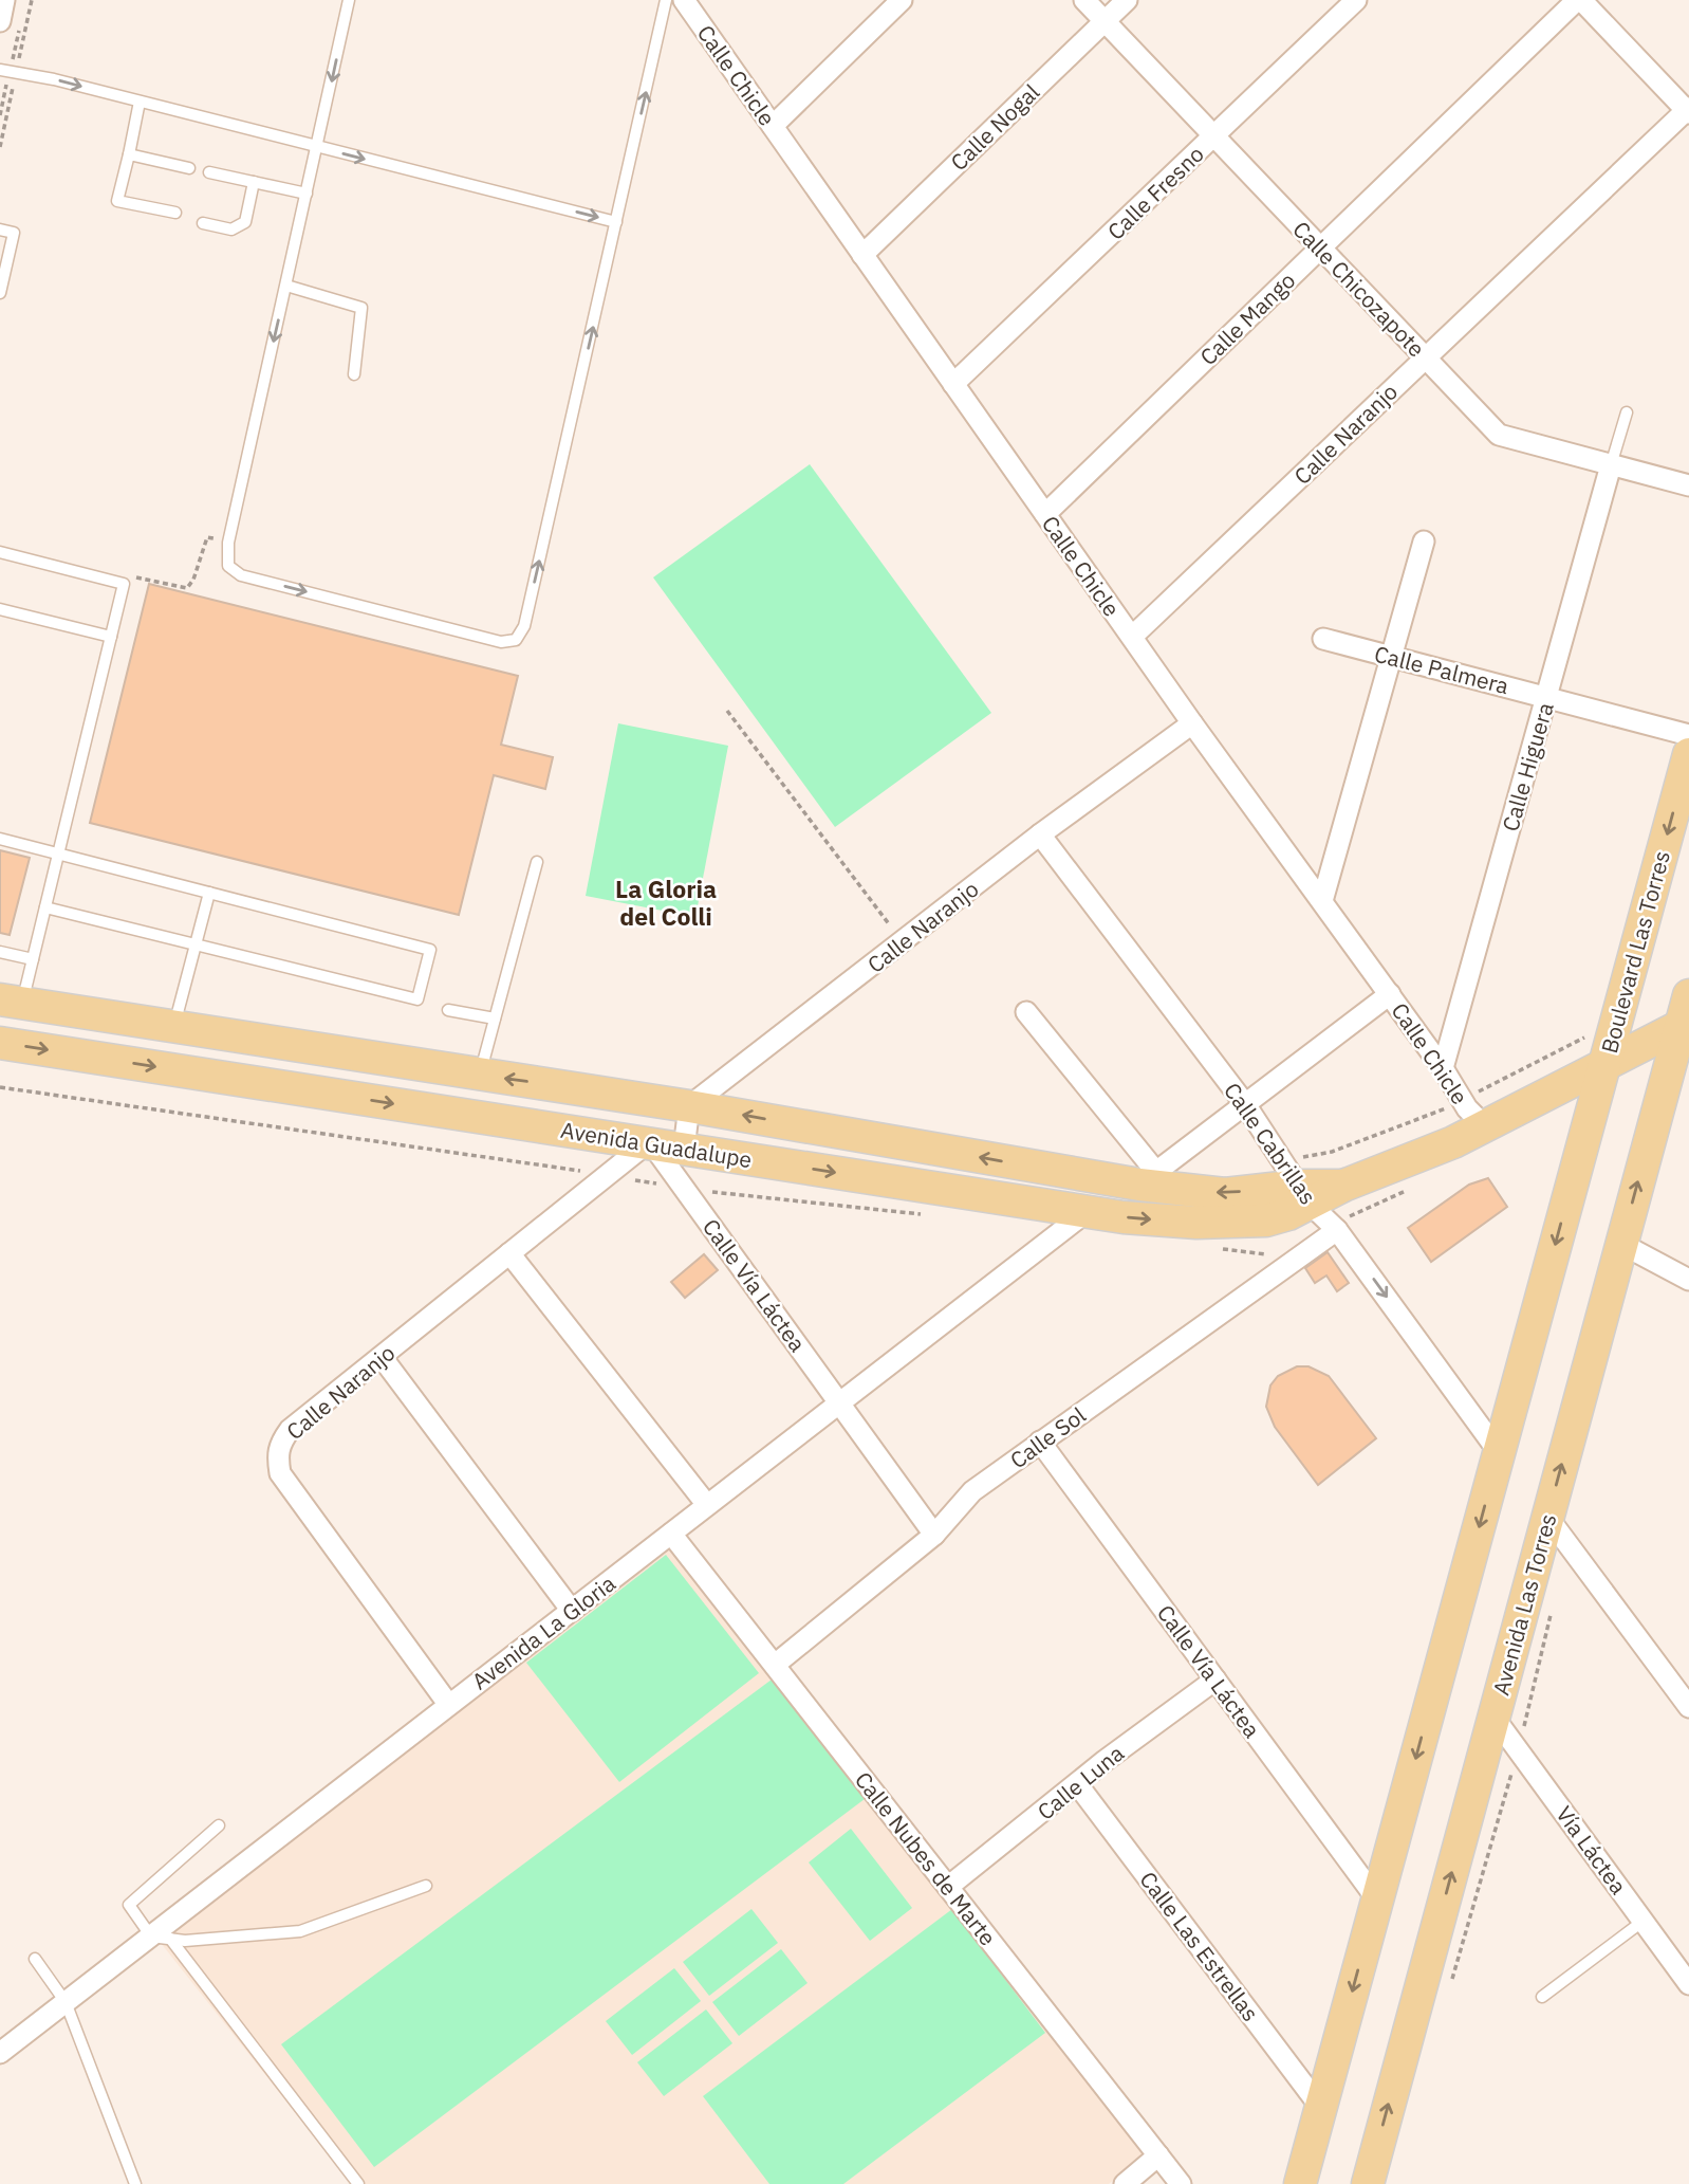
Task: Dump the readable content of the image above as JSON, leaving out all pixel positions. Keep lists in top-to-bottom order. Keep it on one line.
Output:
{"streets":{"main road":["Boulevard Las Torres","Avenida Guadalupe","Avenida Las Torres"],"street":["Calle Chicle","Calle Nogal","Calle Fresno","Calle Chicozapote","Calle Mango","Calle Naranjo","Calle Palmera","Calle Higuera","Calle Cabrillas","Calle Vía Láctea","Calle Sol","Avenida La Gloria","Calle Luna","Vía Láctea","Calle Nubes de Marte","Calle Las Estrellas"]},"crossings":[["Calle Chicle","Calle Nogal"],["Calle Chicle","Calle Fresno"],["Calle Chicle","Calle Mango"],["Calle Chicle","Calle Naranjo"],["Calle Chicle","Calle Higuera"],["Calle Nogal","Calle Chicozapote"],["Calle Fresno","Calle Chicozapote"],["Calle Chicozapote","Calle Mango"],["Calle Chicozapote","Calle Naranjo"],["Calle Chicozapote","Calle Higuera"],["Calle Naranjo","Calle Cabrillas"],["Calle Naranjo","Avenida Guadalupe"],["Calle Naranjo","Calle Vía Láctea"],["Calle Naranjo","Avenida La Gloria"],["Calle Palmera","Calle Higuera"],["Calle Cabrillas","Avenida Guadalupe"],["Calle Cabrillas","Calle Sol"],["Avenida Guadalupe","Calle Vía Láctea"],["Avenida Guadalupe","Avenida La Gloria"],["Calle Vía Láctea","Calle Sol"],["Calle Vía Láctea","Avenida La Gloria"],["Calle Vía Láctea","Calle Luna"],["Calle Sol","Calle Nubes de Marte"],["Avenida Las Torres","Vía Láctea"],["Avenida La Gloria","Calle Nubes de Marte"],["Calle Luna","Calle Nubes de Marte"],["Calle Luna","Calle Las Estrellas"]],"one_way":["Boulevard Las Torres","Calle Cabrillas"],"districts":["La Gloria del Colli"]}
